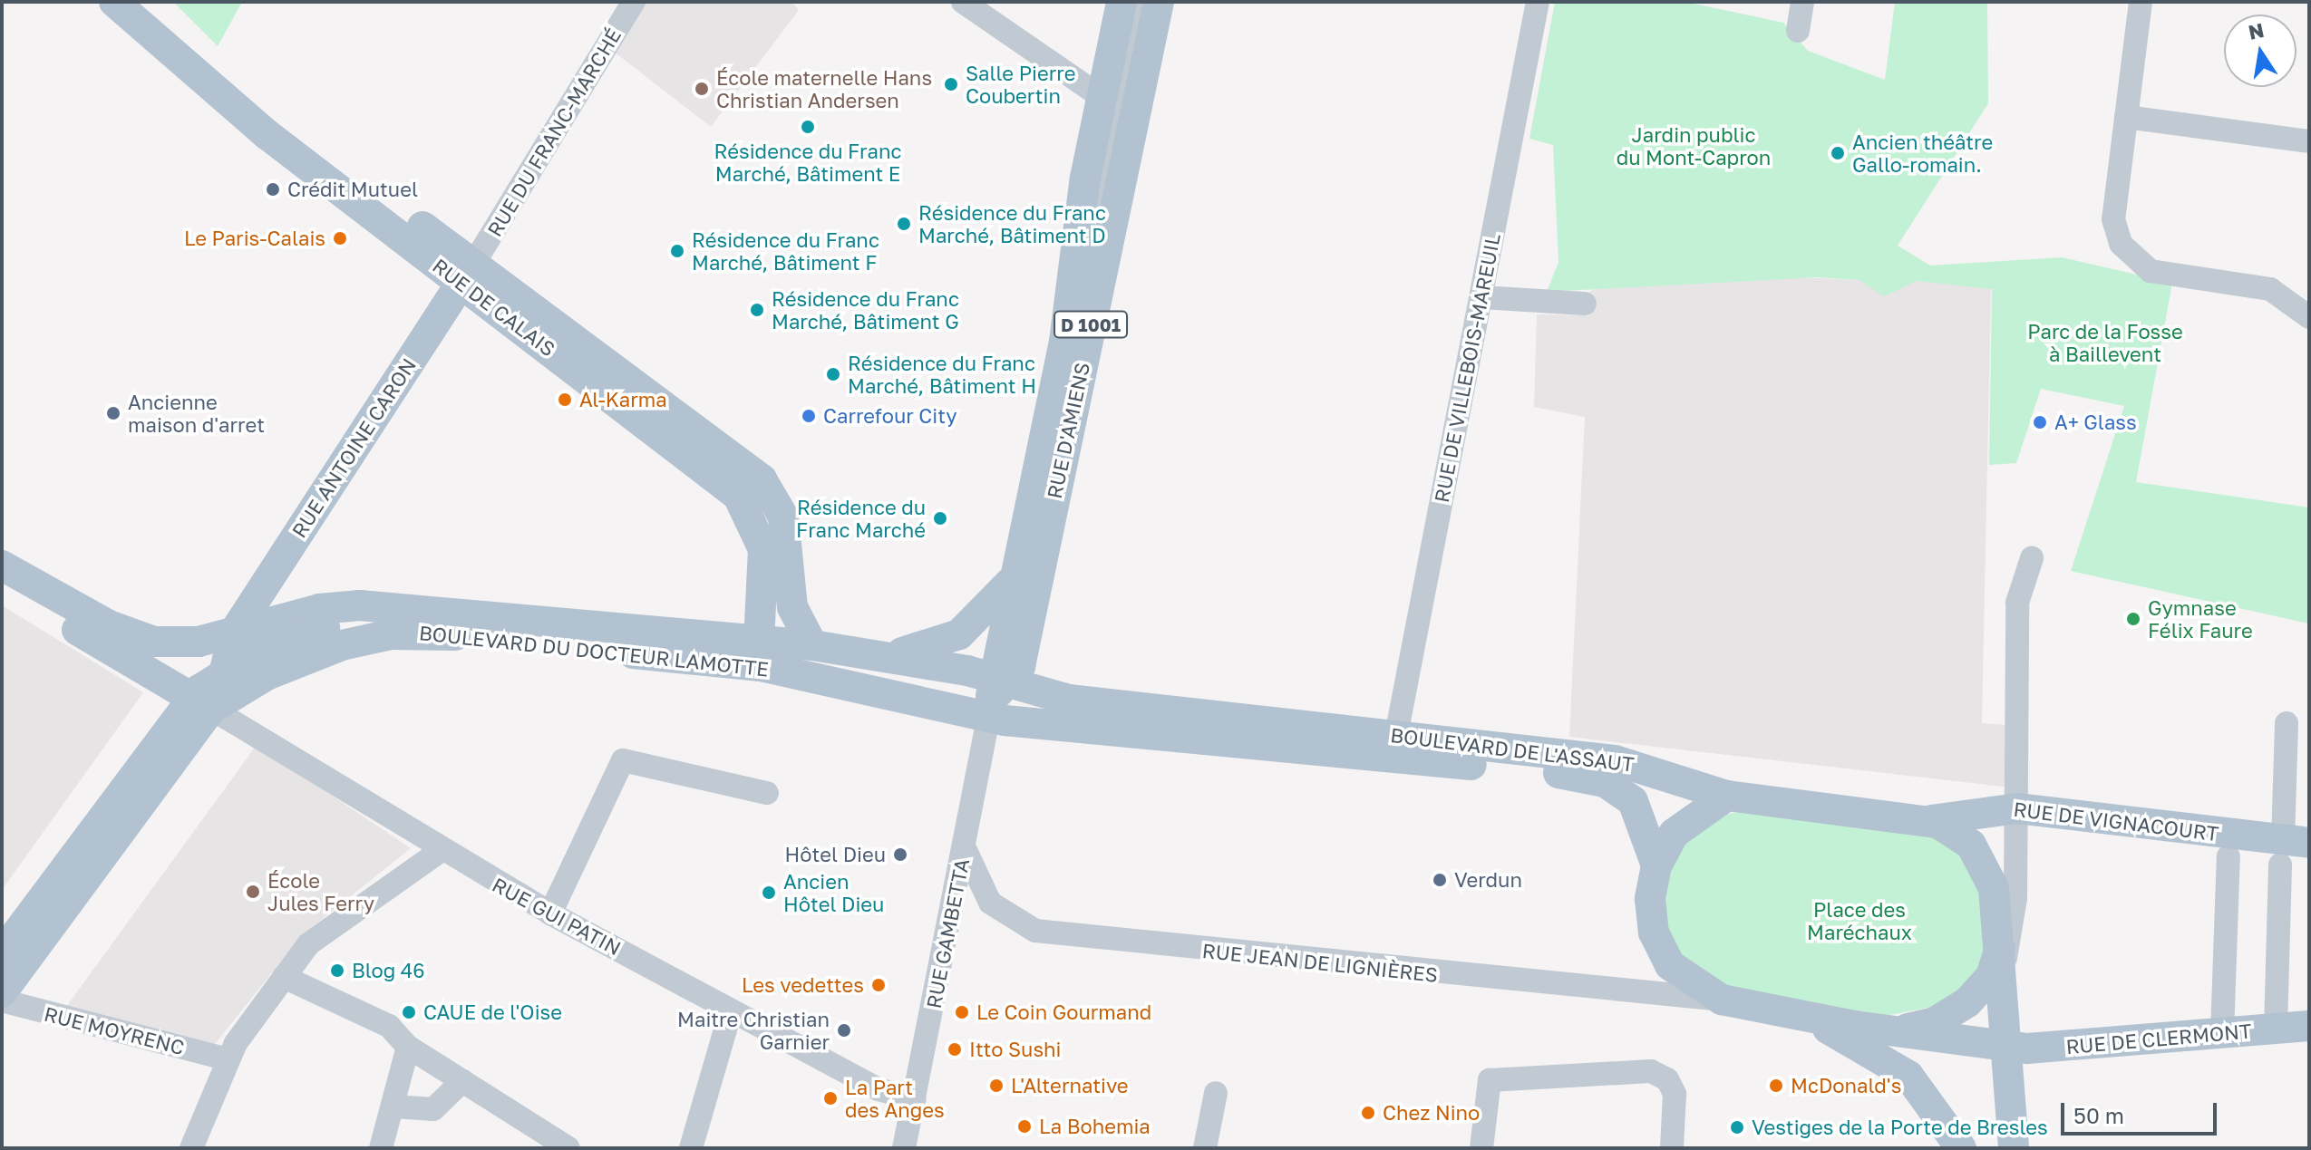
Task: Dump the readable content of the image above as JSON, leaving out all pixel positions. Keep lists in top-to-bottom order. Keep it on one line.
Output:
{"streets":{"main road":["RUE DE CALAIS","D 1001","RUE D'AMIENS","RUE ANTOINE CARON","BOULEVARD DU DOCTEUR LAMOTTE","BOULEVARD DE L'ASSAUT","RUE DE VIGNACOURT","RUE DE CLERMONT"],"street":["RUE DU FRANC-MARCHÉ","RUE DE VILLEBOIS-MAREUIL","RUE GUI PATIN","RUE GAMBETTA","RUE JEAN DE LIGNIÈRES","RUE MOYRENC"]},"crossings":[["RUE DU FRANC-MARCHÉ","RUE DE CALAIS"],["RUE DU FRANC-MARCHÉ","RUE ANTOINE CARON"],["RUE DE CALAIS","RUE ANTOINE CARON"],["RUE DE CALAIS","BOULEVARD DU DOCTEUR LAMOTTE"],["D 1001","RUE D'AMIENS"],["D 1001","BOULEVARD DU DOCTEUR LAMOTTE"],["D 1001","BOULEVARD DE L'ASSAUT"],["D 1001","RUE GAMBETTA"],["RUE DE VILLEBOIS-MAREUIL","BOULEVARD DE L'ASSAUT"],["RUE D'AMIENS","BOULEVARD DU DOCTEUR LAMOTTE"],["RUE D'AMIENS","BOULEVARD DE L'ASSAUT"],["RUE D'AMIENS","RUE GAMBETTA"],["RUE ANTOINE CARON","BOULEVARD DU DOCTEUR LAMOTTE"],["RUE ANTOINE CARON","RUE GUI PATIN"],["BOULEVARD DU DOCTEUR LAMOTTE","BOULEVARD DE L'ASSAUT"],["BOULEVARD DU DOCTEUR LAMOTTE","RUE GUI PATIN"],["BOULEVARD DU DOCTEUR LAMOTTE","RUE GAMBETTA"],["BOULEVARD DE L'ASSAUT","RUE DE VIGNACOURT"],["BOULEVARD DE L'ASSAUT","RUE GAMBETTA"],["BOULEVARD DE L'ASSAUT","RUE DE CLERMONT"],["RUE GUI PATIN","RUE GAMBETTA"],["RUE GAMBETTA","RUE JEAN DE LIGNIÈRES"]],"parks":["Jardin public du Mont-Capron","Parc de la Fosse à Baillevent","Place des Maréchaux"],"places":["Salle Pierre Coubertin","École maternelle Hans Christian Andersen","Résidence du Franc Marché, Bâtiment E","Ancien théâtre Gallo-romain.","Crédit Mutuel","Résidence du Franc Marché, Bâtiment D","Le Paris-Calais","Résidence du Franc Marché, Bâtiment F","Résidence du Franc Marché, Bâtiment G","Résidence du Franc Marché, Bâtiment H","Al-Karma","Ancienne maison d'arret","Carrefour City","A+ Glass","Résidence du Franc Marché","Gymnase Félix Faure","Hôtel Dieu","Verdun","École Jules Ferry","Ancien Hôtel Dieu","Blog 46","Les vedettes","CAUE de l'Oise","Le Coin Gourmand","Maitre Christian Garnier","Itto Sushi","L'Alternative","McDonald's","La Part des Anges","Chez Nino","La Bohemia","Vestiges de la Porte de Bresles"],"scale_bar":"50 m","north":"top"}
